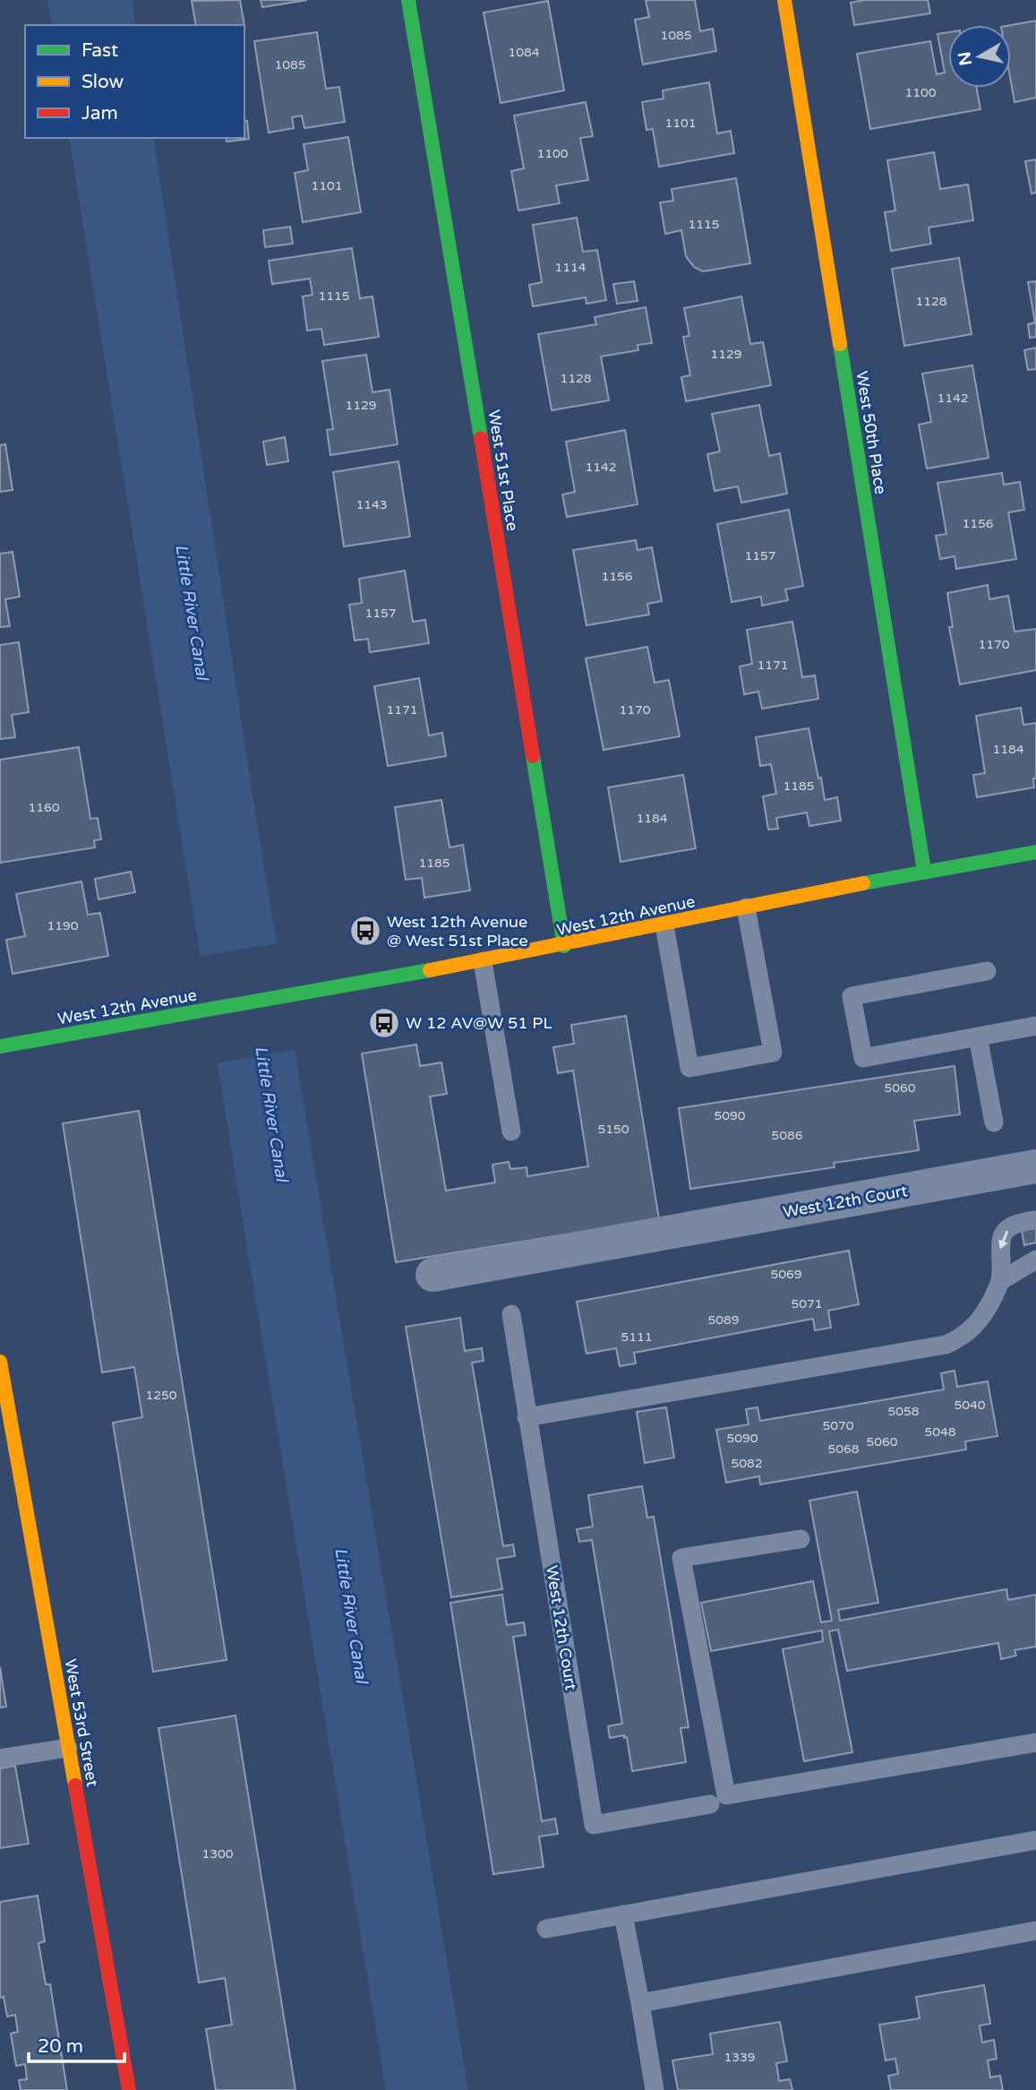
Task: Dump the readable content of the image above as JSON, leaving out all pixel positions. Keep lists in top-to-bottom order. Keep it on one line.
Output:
{"streets":{"street":["West 50th Place","West 51st Place","West 12th Avenue","West 12th Court","West 53rd Street"]},"crossings":[["West 50th Place","West 12th Avenue"],["West 51st Place","West 12th Avenue"]],"water":["Little River Canal"],"places":{"bus stop":["West 12th Avenue @ West 51st Place","W 12 AV@W 51 PL"]},"house_numbers":["1085","1084","1085","1100","1101","1100","1101","1115","1114","1115","1128","1129","1128","1142","1129","1142","1143","1156","1157","1156","1157","1170","1171","1171","1170","1184","1185","1160","1184","1185","1190","5060","5090","5150","5086","5069","5071","5089","5111","1250","5040","5058","5070","5048","5090","5060","5068","5082","1300","1339"],"legend":["Fast","Slow","Jam"],"scale_bar":"20 m","north":"left"}
